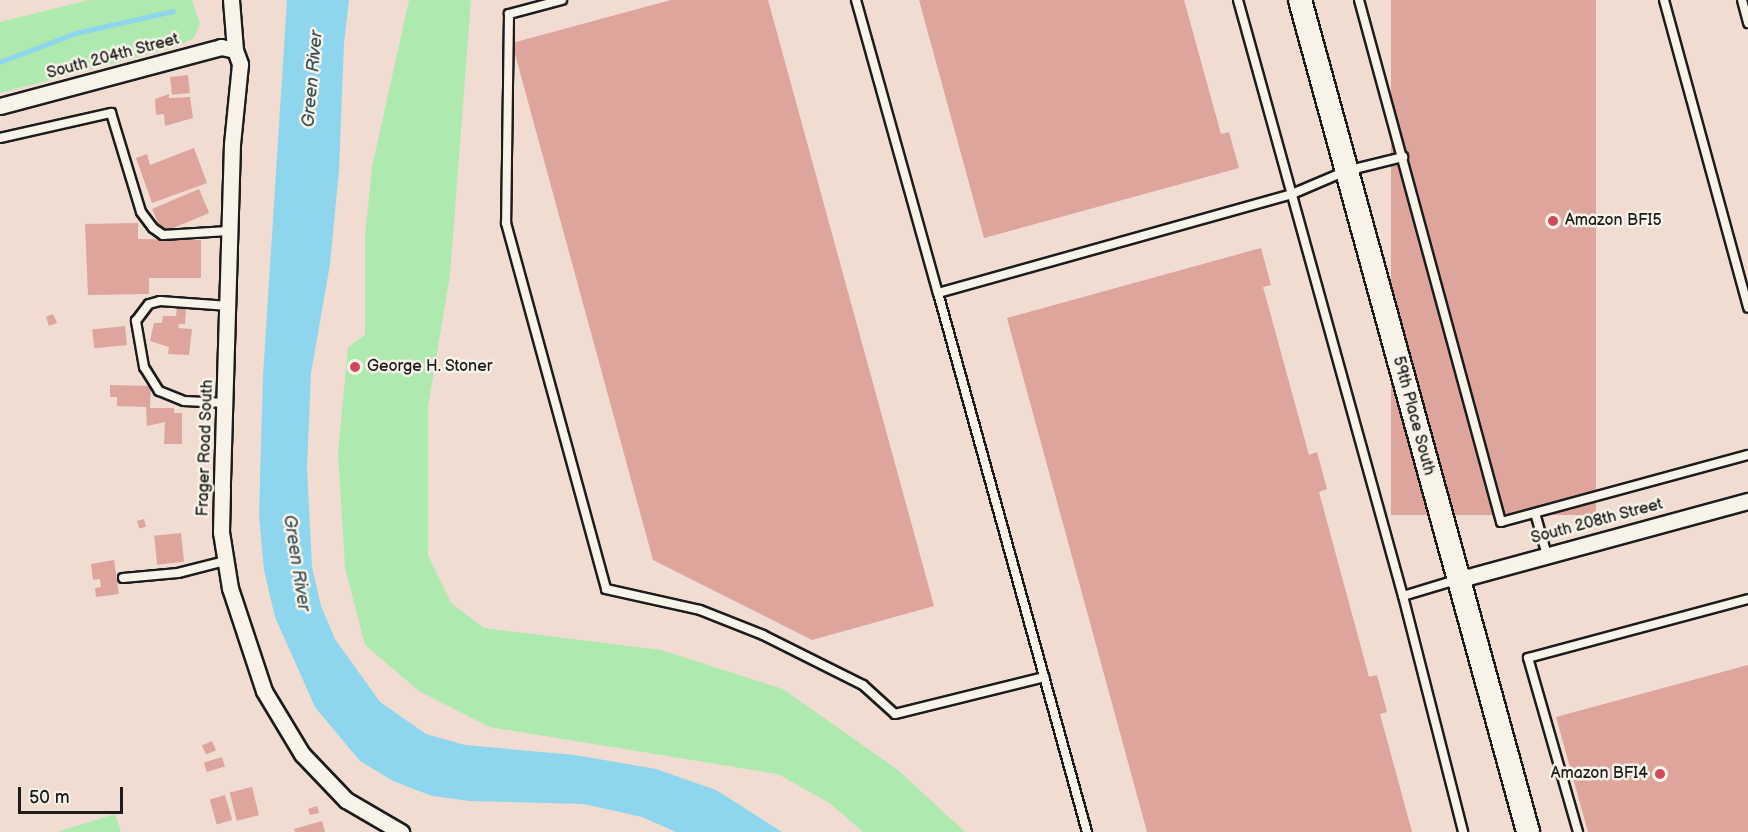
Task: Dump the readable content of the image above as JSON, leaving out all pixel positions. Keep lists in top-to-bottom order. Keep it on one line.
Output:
{"streets":{"street":["South 204th Street","59th Place South","Frager Road South","South 208th Street"]},"crossings":[["South 204th Street","Frager Road South"],["59th Place South","South 208th Street"]],"water":["Green River"],"places":["Amazon BFI5","George H. Stoner","Amazon BFI4"],"scale_bar":"50 m"}
